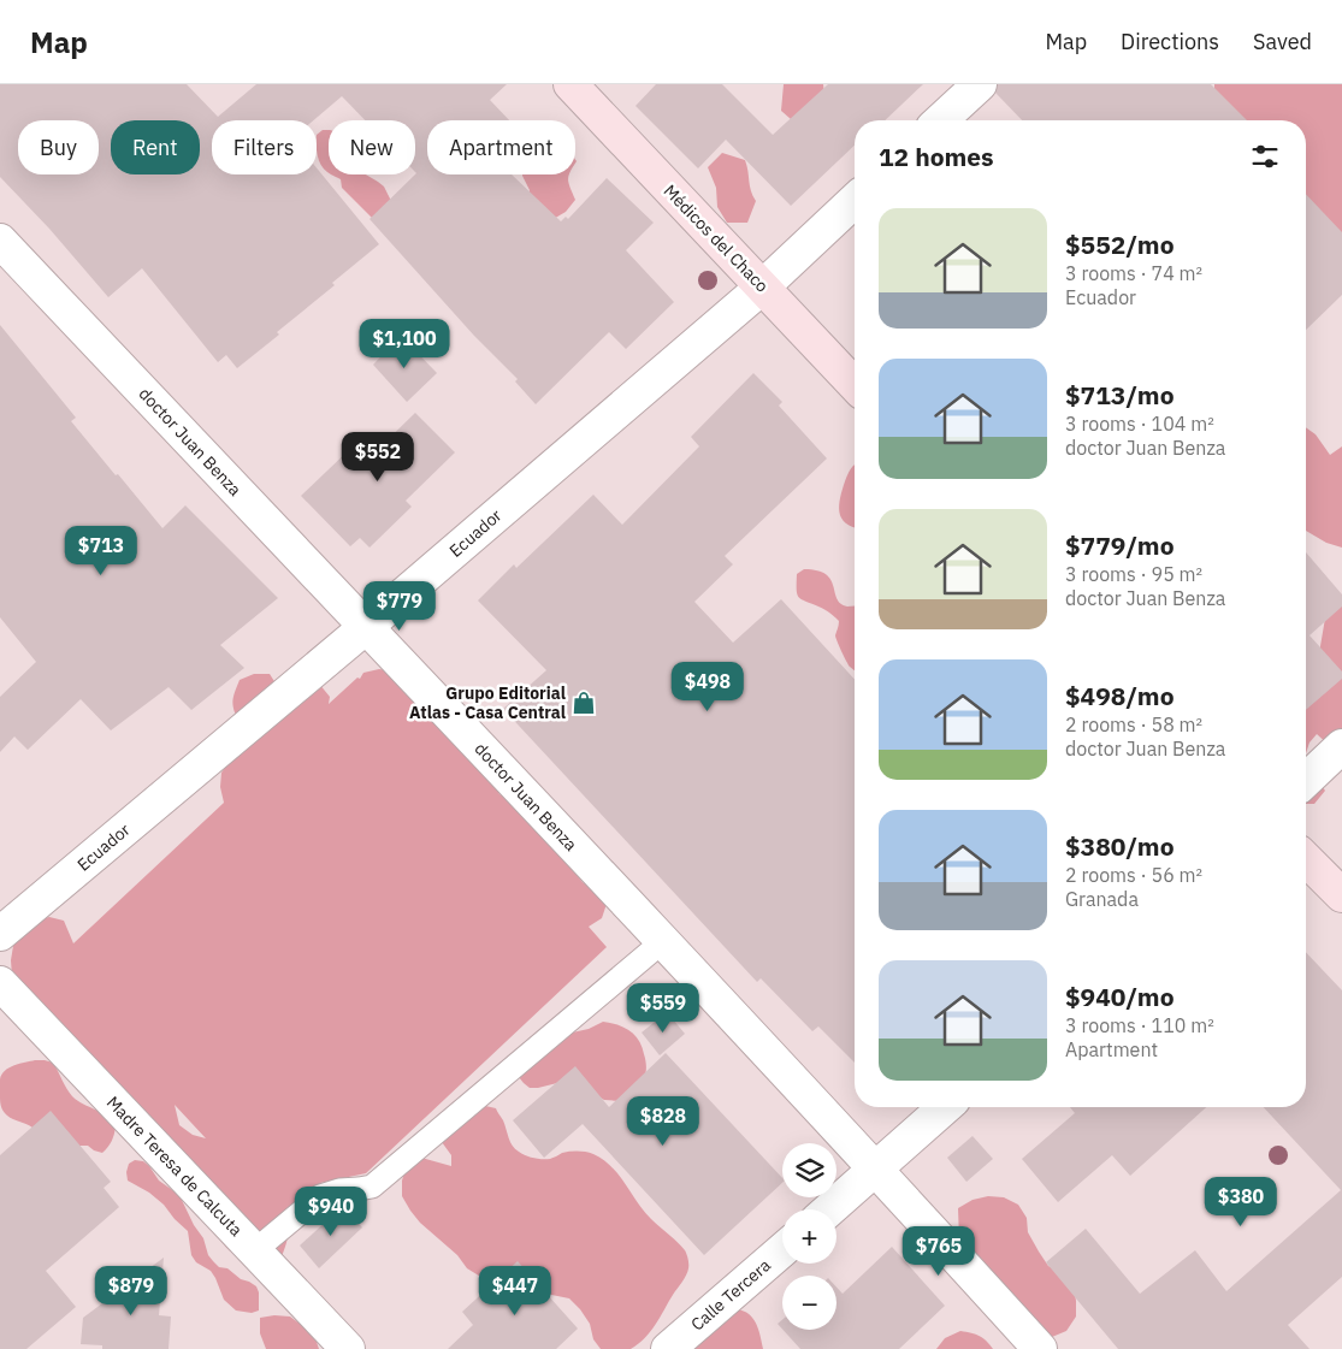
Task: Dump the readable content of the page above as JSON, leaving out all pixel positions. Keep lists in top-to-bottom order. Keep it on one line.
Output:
{"streets":{"main road":["Médicos del Chaco"],"street":["doctor Juan Benza","Ecuador","Madre Teresa de Calcuta","Calle Tercera"]},"crossings":[["Médicos del Chaco","Ecuador"],["doctor Juan Benza","Ecuador"]],"places":{"shop":["Grupo Editorial Atlas - Casa Central"]},"page":{"header":"Map","nav":["Map","Directions","Saved"],"chip":["Buy","Rent","Filters","New","Apartment"],"heading":"12 homes","list":[{"name":"$552/mo","note":"3 rooms · 74 m² · Ecuador"},{"name":"$713/mo","note":"3 rooms · 104 m² · doctor Juan Benza"},{"name":"$779/mo","note":"3 rooms · 95 m² · doctor Juan Benza"},{"name":"$498/mo","note":"2 rooms · 58 m² · doctor Juan Benza"},{"name":"$380/mo","note":"2 rooms · 56 m² · Granada"},{"name":"$940/mo","note":"3 rooms · 110 m² · Apartment"}],"price":["$1,100","$552","$713","$779","$498","$559","$828","$380","$940","$765","$879","$447"],"map_buttons":["+","−"]}}
